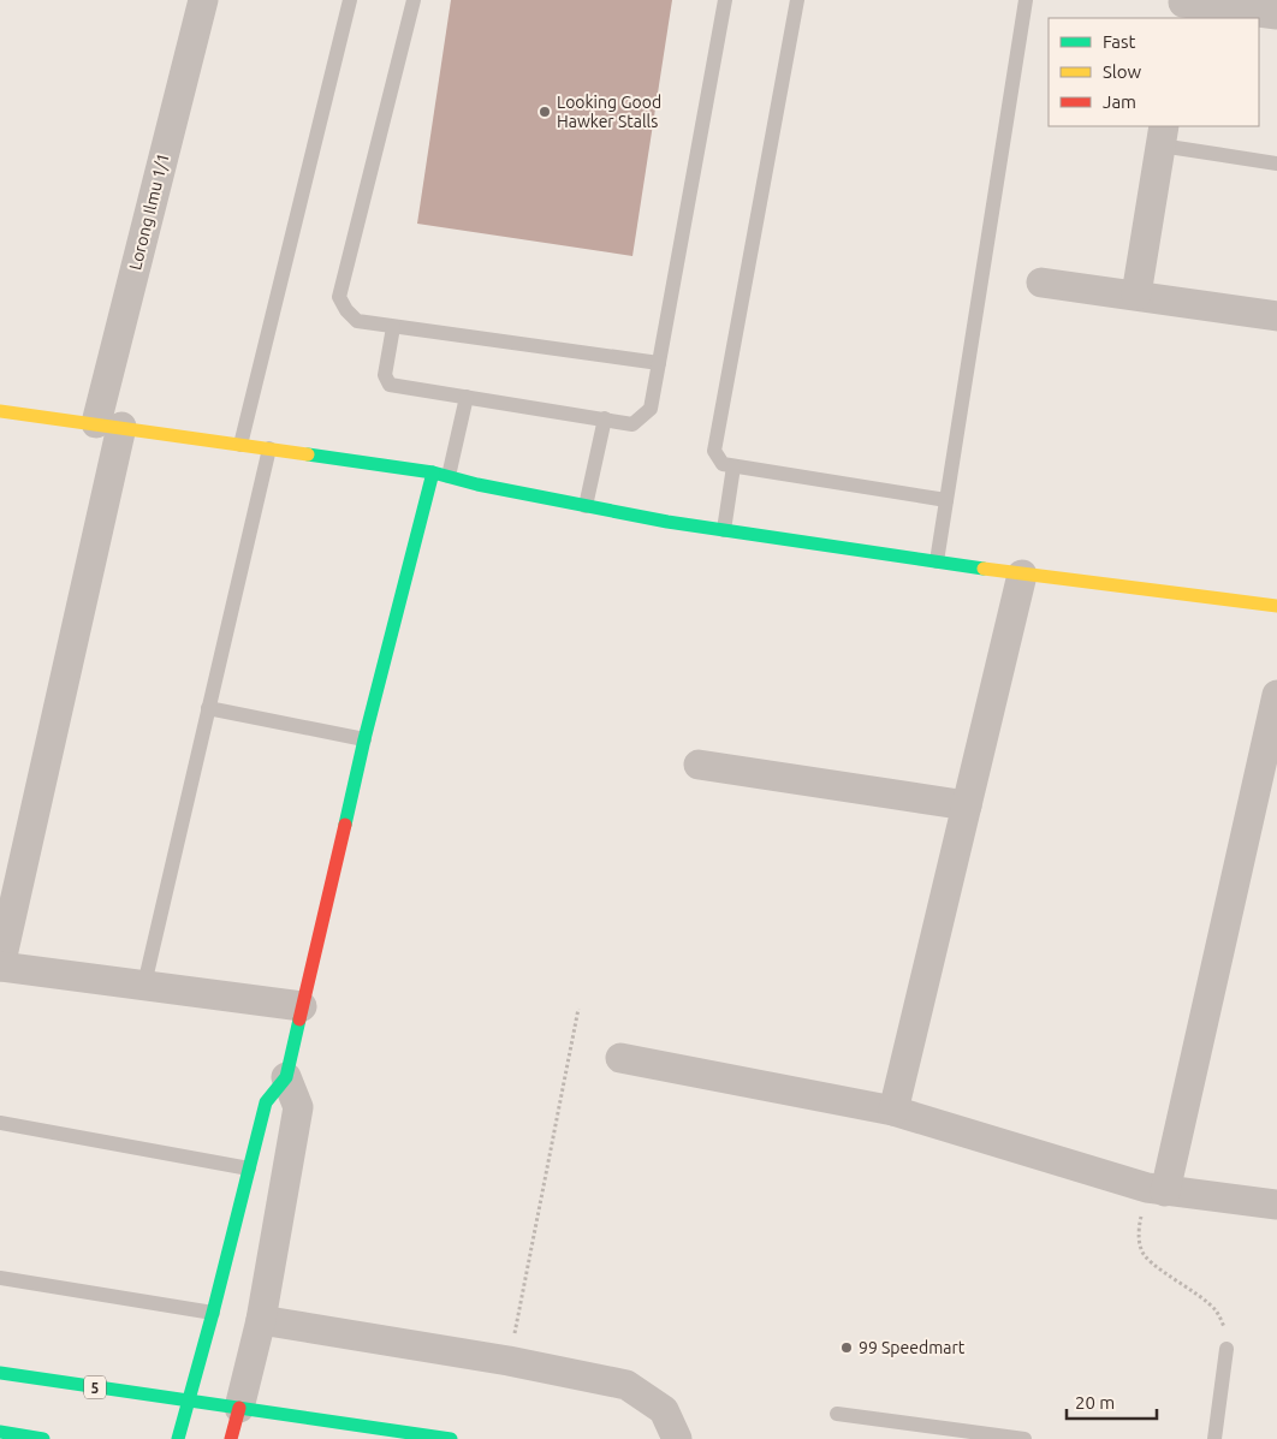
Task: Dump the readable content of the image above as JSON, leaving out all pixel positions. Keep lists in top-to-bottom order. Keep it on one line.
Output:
{"streets":{"main road":["5"],"street":["Lorong Ilmu 1/1"]},"places":["Looking Good Hawker Stalls","99 Speedmart"],"legend":["Fast","Slow","Jam"],"scale_bar":"20 m"}
